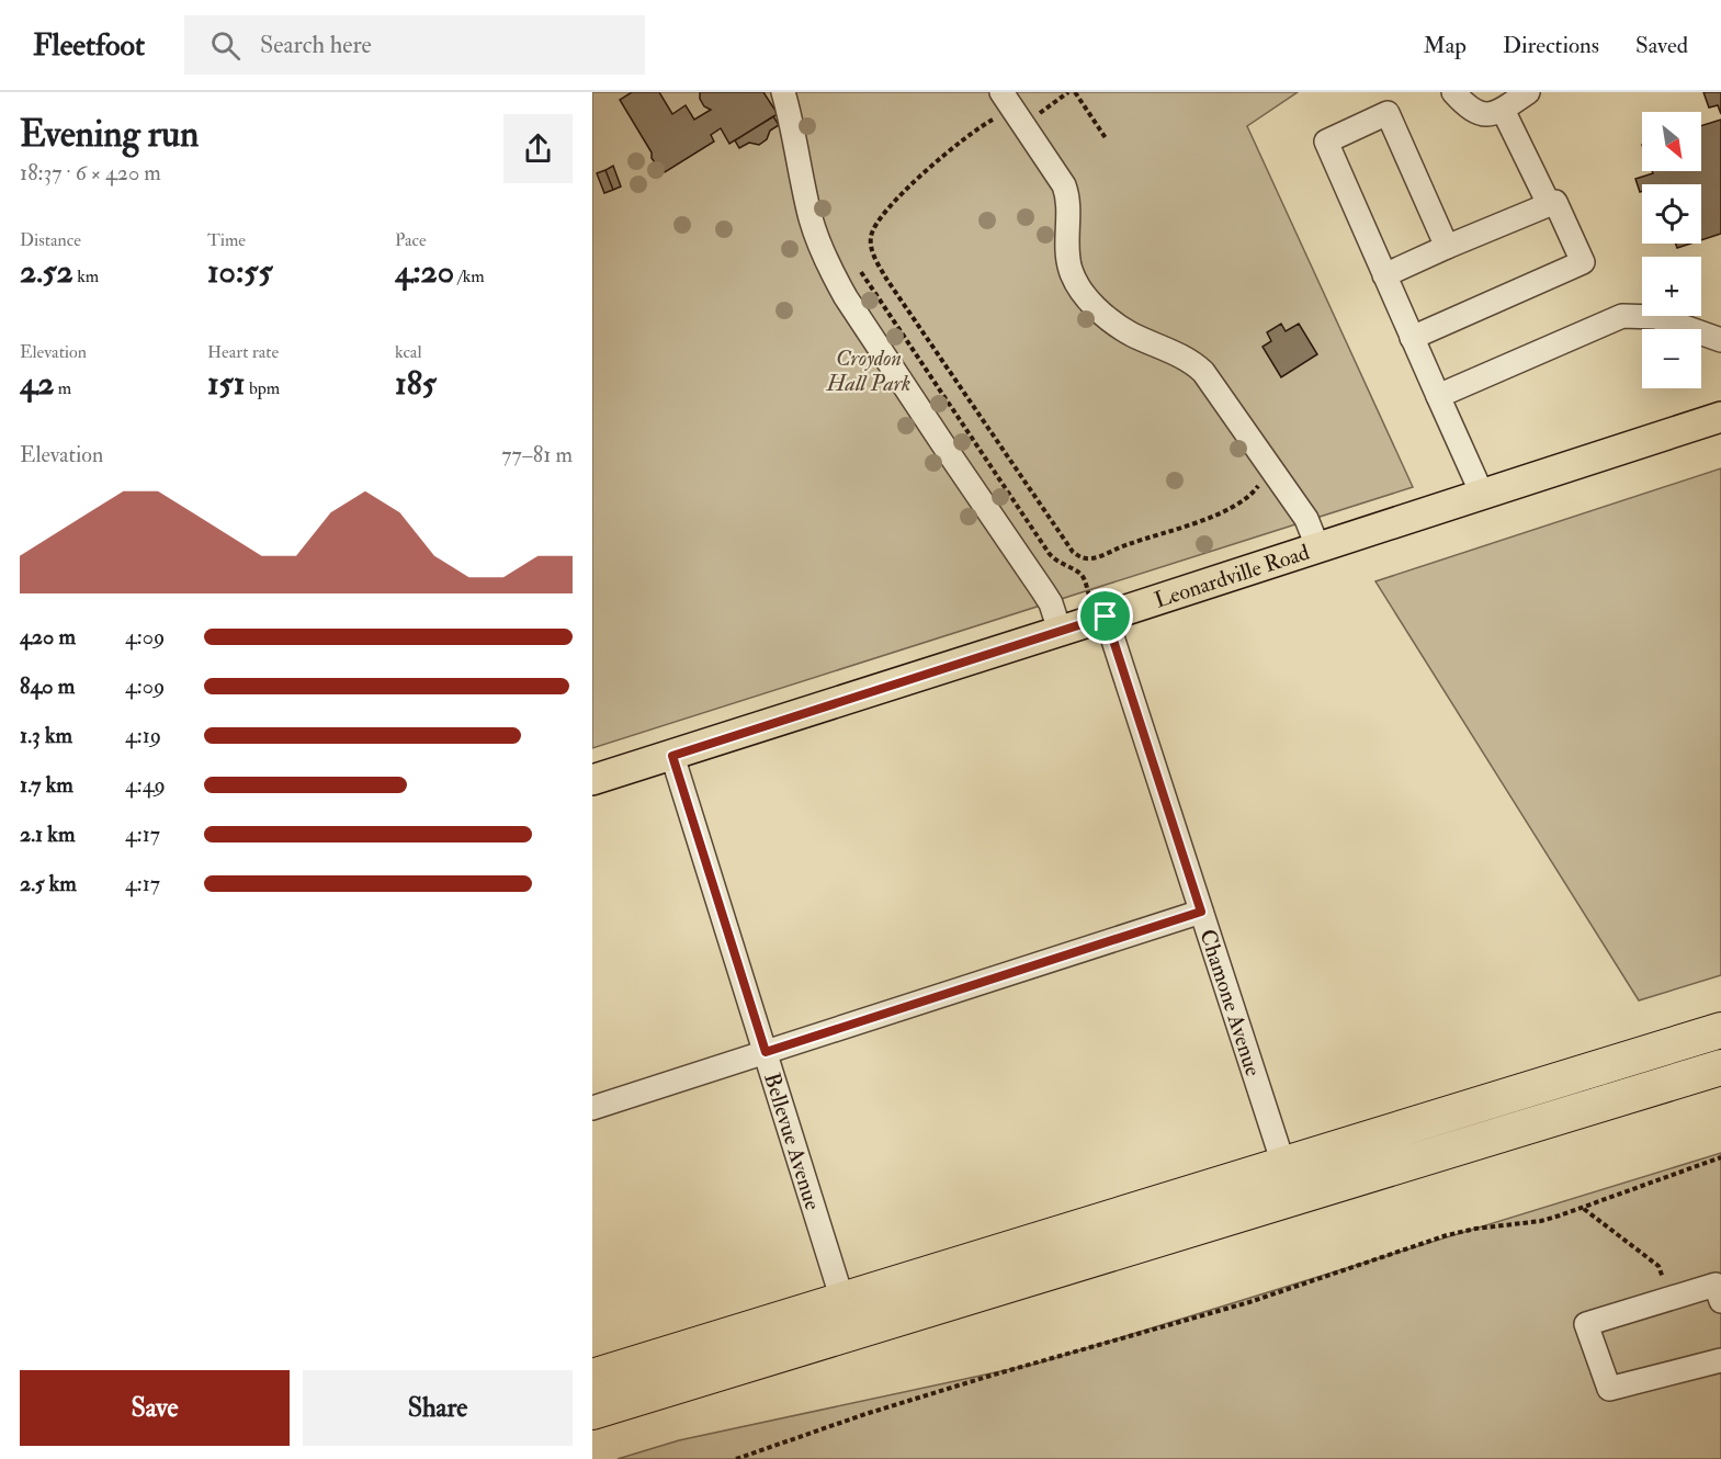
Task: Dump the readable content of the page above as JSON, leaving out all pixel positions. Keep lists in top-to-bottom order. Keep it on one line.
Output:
{"streets":{"main road":["Leonardville Road"],"street":["Chamone Avenue","Bellevue Avenue"]},"crossings":[["Leonardville Road","Chamone Avenue"],["Leonardville Road","Bellevue Avenue"]],"parks":["Croydon Hall Park"],"north":"bottom right","page":{"header":"Fleetfoot","search":"Search here","nav":["Map","Directions","Saved"],"heading":["Evening run","18:37 · 6 × 420 m"],"map_buttons":["+","−"],"stats":[["Distance","2.52 km"],["Time","10:55"],["Pace","4:20 /km"],["Elevation","42 m"],["Heart rate","151 bpm"],["kcal","185"]],"chart":["Elevation","77–81 m"],"list":[{"name":"420 m","note":"4:09"},{"name":"840 m","note":"4:09"},{"name":"1.3 km","note":"4:19"},{"name":"1.7 km","note":"4:49"},{"name":"2.1 km","note":"4:17"},{"name":"2.5 km","note":"4:17"}],"buttons":["Save","Share"]}}
